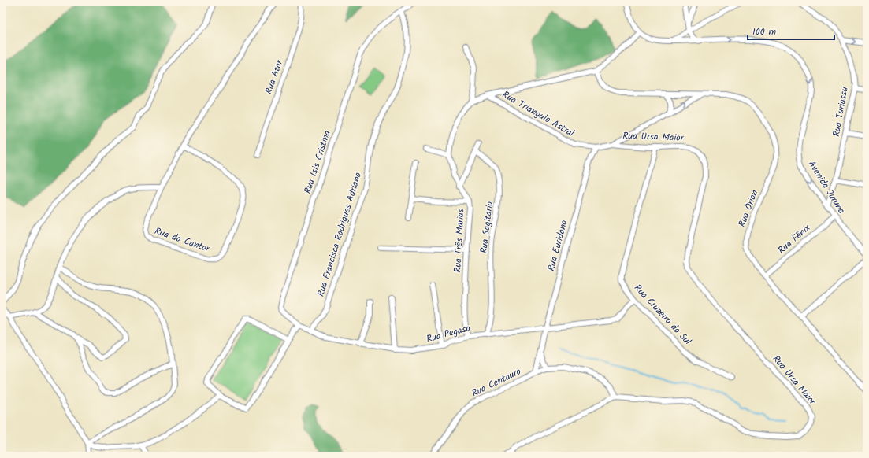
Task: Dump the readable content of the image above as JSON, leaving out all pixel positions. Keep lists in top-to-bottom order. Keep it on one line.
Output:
{"streets":{"street":["Rua Ator","Rua Turiassu","Rua Triangulo Astral","Rua Ursa Maior","Rua Isis Cristina","Avenida Juruna","Rua Orion","Rua Sagitario","Rua Francisca Rodrigues Adriano","Rua Fênix","Rua do Cantor","Rua Três Marias","Rua Euridano","Rua Cruzeiro do Sul","Rua Pegaso","Rua Centauro"]},"crossings":[["Rua Turiassu","Avenida Juruna"],["Rua Triangulo Astral","Rua Ursa Maior"],["Rua Triangulo Astral","Rua Orion"],["Rua Triangulo Astral","Rua Euridano"],["Rua Ursa Maior","Rua Cruzeiro do Sul"],["Rua Ursa Maior","Rua Centauro"],["Rua Isis Cristina","Rua Francisca Rodrigues Adriano"],["Rua Isis Cristina","Rua Pegaso"],["Avenida Juruna","Rua Fênix"],["Rua Orion","Rua Fênix"],["Rua Sagitario","Rua Pegaso"],["Rua Francisca Rodrigues Adriano","Rua Pegaso"],["Rua Três Marias","Rua Pegaso"],["Rua Euridano","Rua Pegaso"],["Rua Euridano","Rua Centauro"],["Rua Cruzeiro do Sul","Rua Pegaso"]],"scale_bar":"100 m"}
